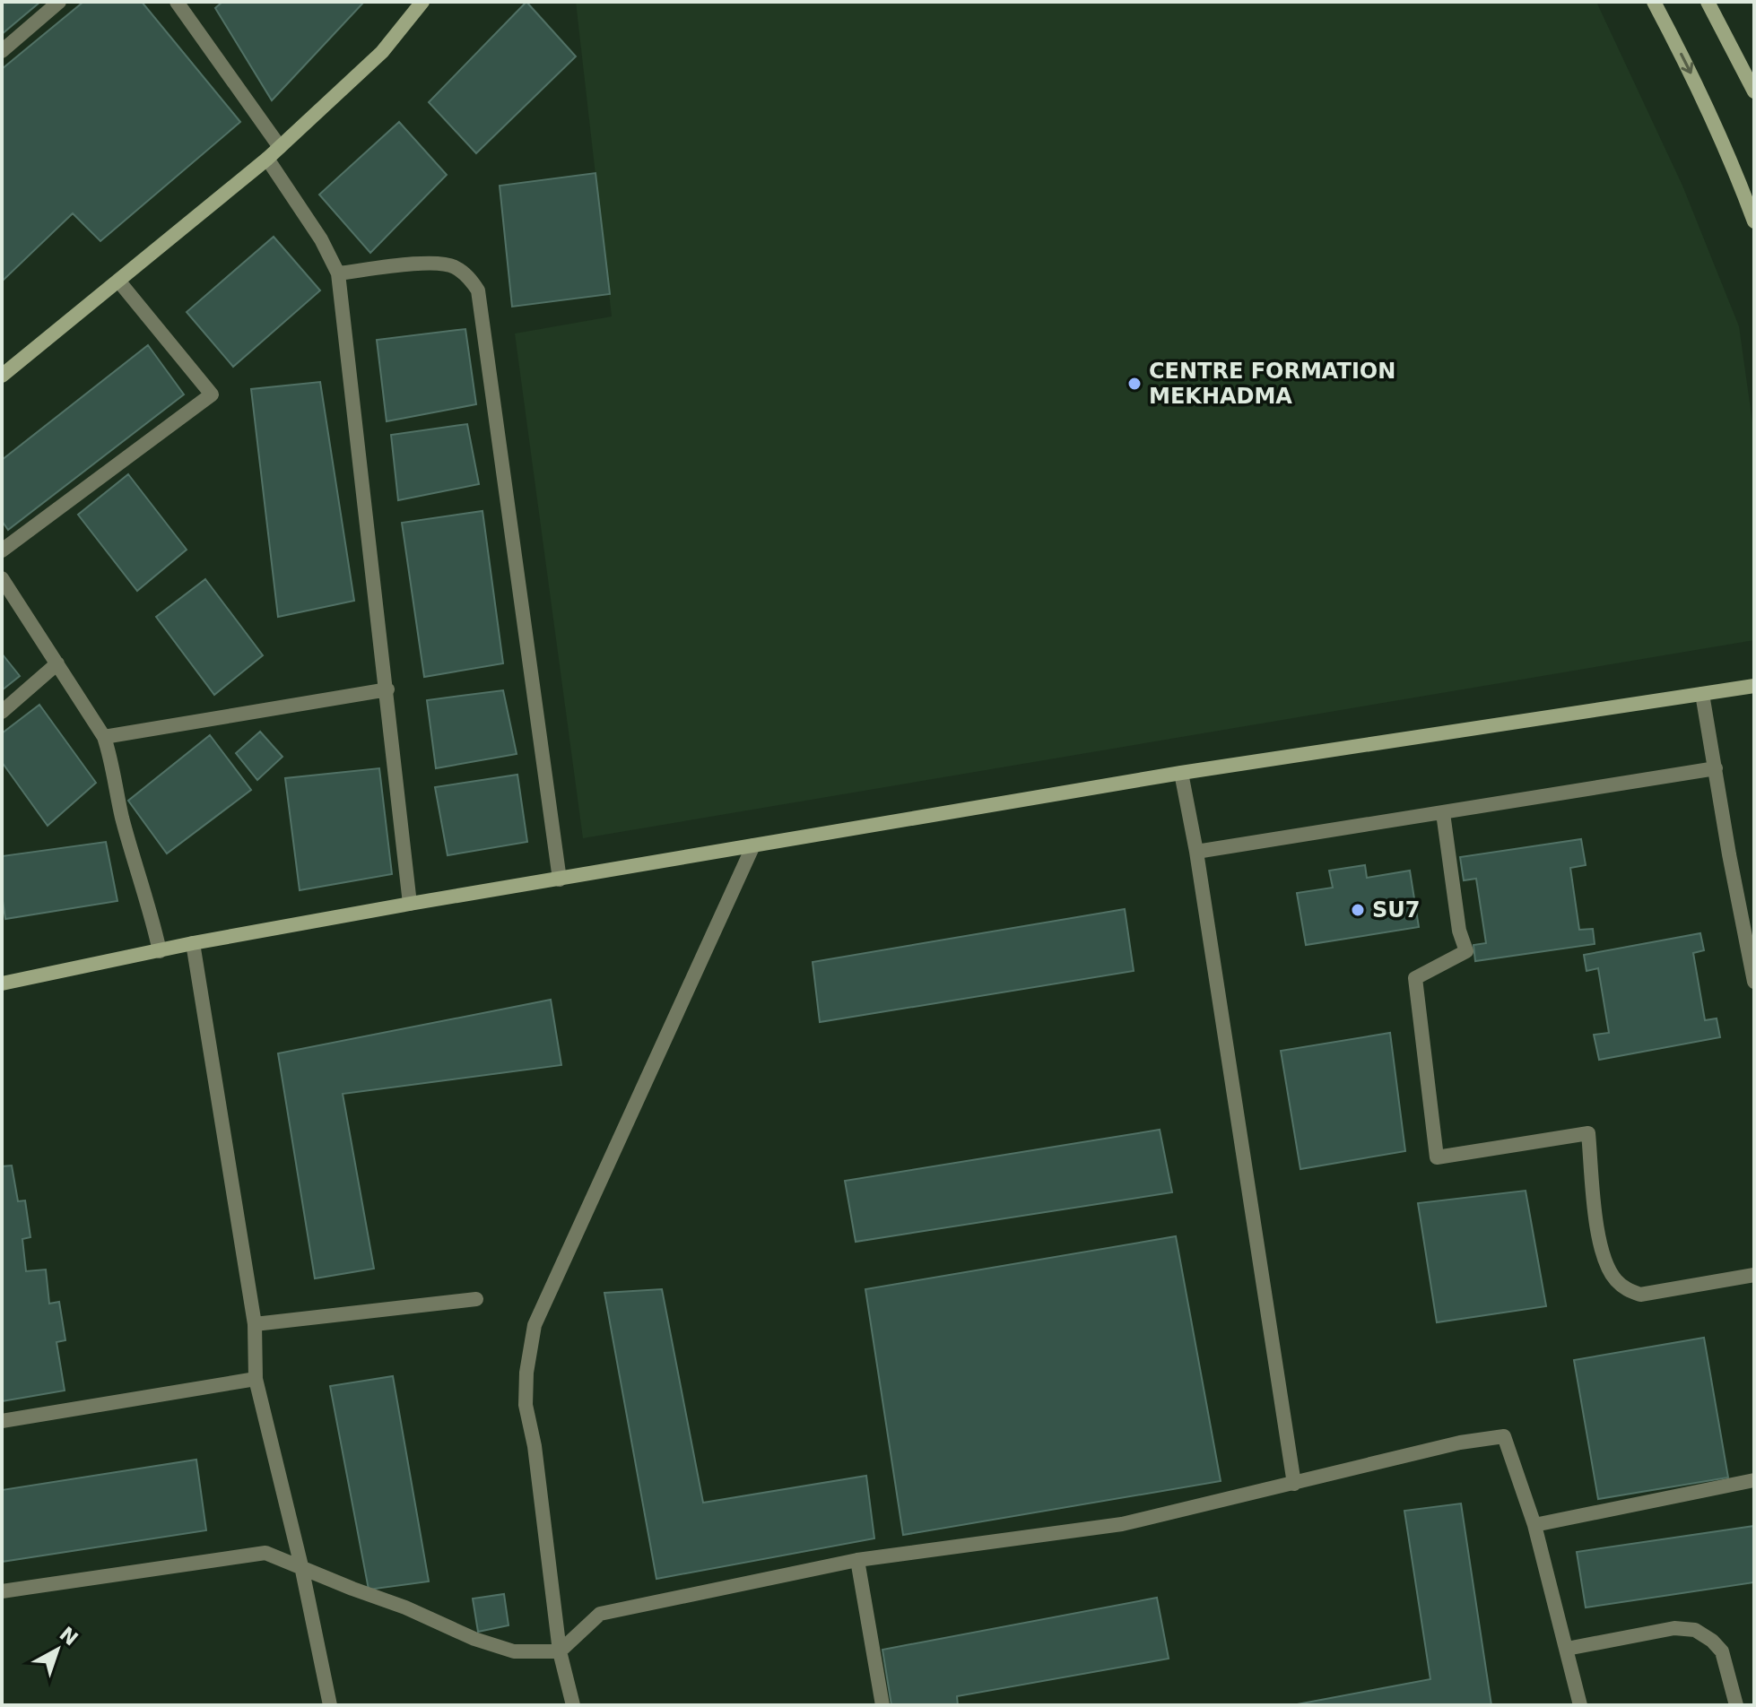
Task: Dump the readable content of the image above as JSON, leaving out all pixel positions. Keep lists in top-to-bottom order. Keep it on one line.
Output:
{"places":["CENTRE FORMATION MEKHADMA","SU7"],"north":"top right"}
